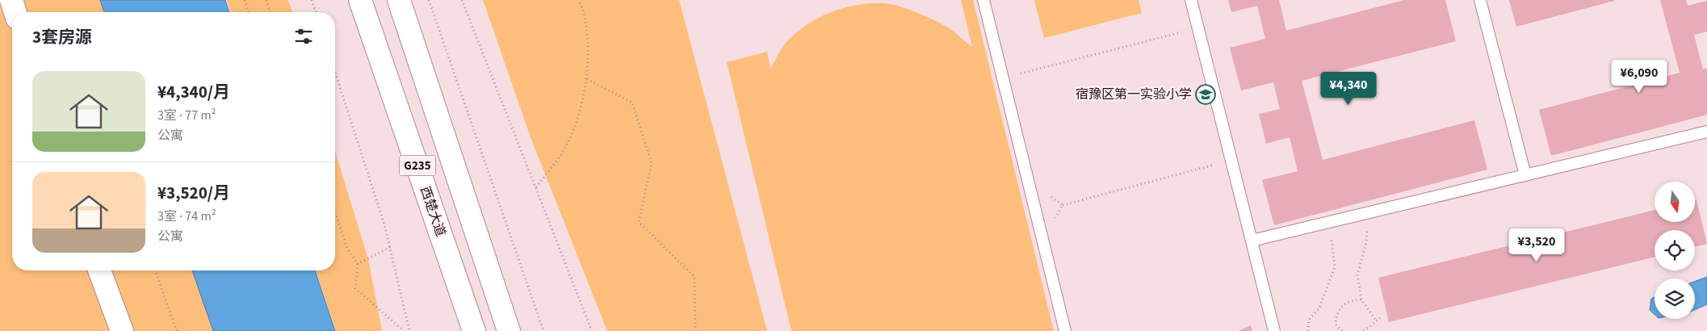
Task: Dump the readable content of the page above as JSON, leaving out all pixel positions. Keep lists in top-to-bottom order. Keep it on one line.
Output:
{"streets":{"main road":["G235","西楚大道"]},"places":{"school or university":["宿豫区第一实验小学"]},"north":"bottom","page":{"heading":"3套房源","price":["¥6,090","¥4,340","¥3,520"],"list":[{"name":"¥4,340/月","note":"3室 · 77 m² · 公寓"},{"name":"¥3,520/月","note":"3室 · 74 m² · 公寓"}]}}
